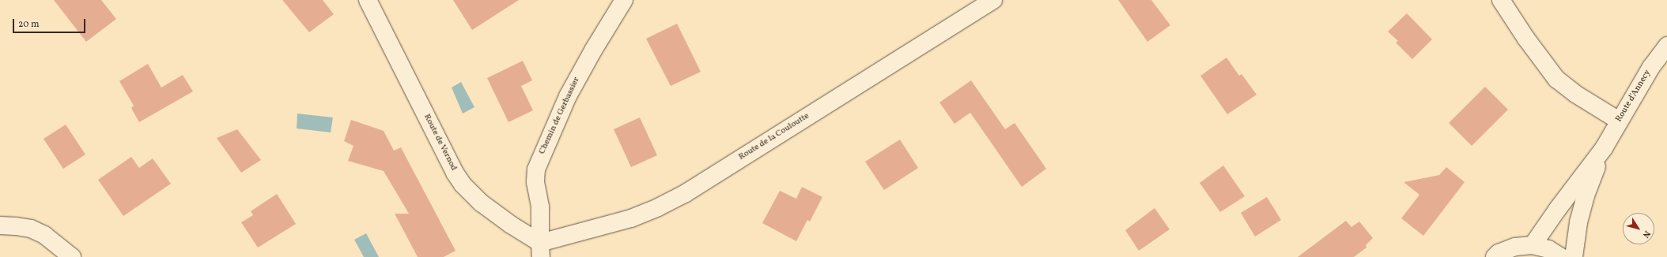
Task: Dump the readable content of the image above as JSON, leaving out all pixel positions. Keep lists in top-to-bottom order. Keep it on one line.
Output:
{"streets":{"street":["Route d'Annecy","Chemin de Gerbassier","Route de la Couloutte","Route de Vernod"]},"crossings":[["Chemin de Gerbassier","Route de la Couloutte"],["Chemin de Gerbassier","Route de Vernod"],["Route de la Couloutte","Route de Vernod"]],"scale_bar":"20 m","north":"bottom right"}
